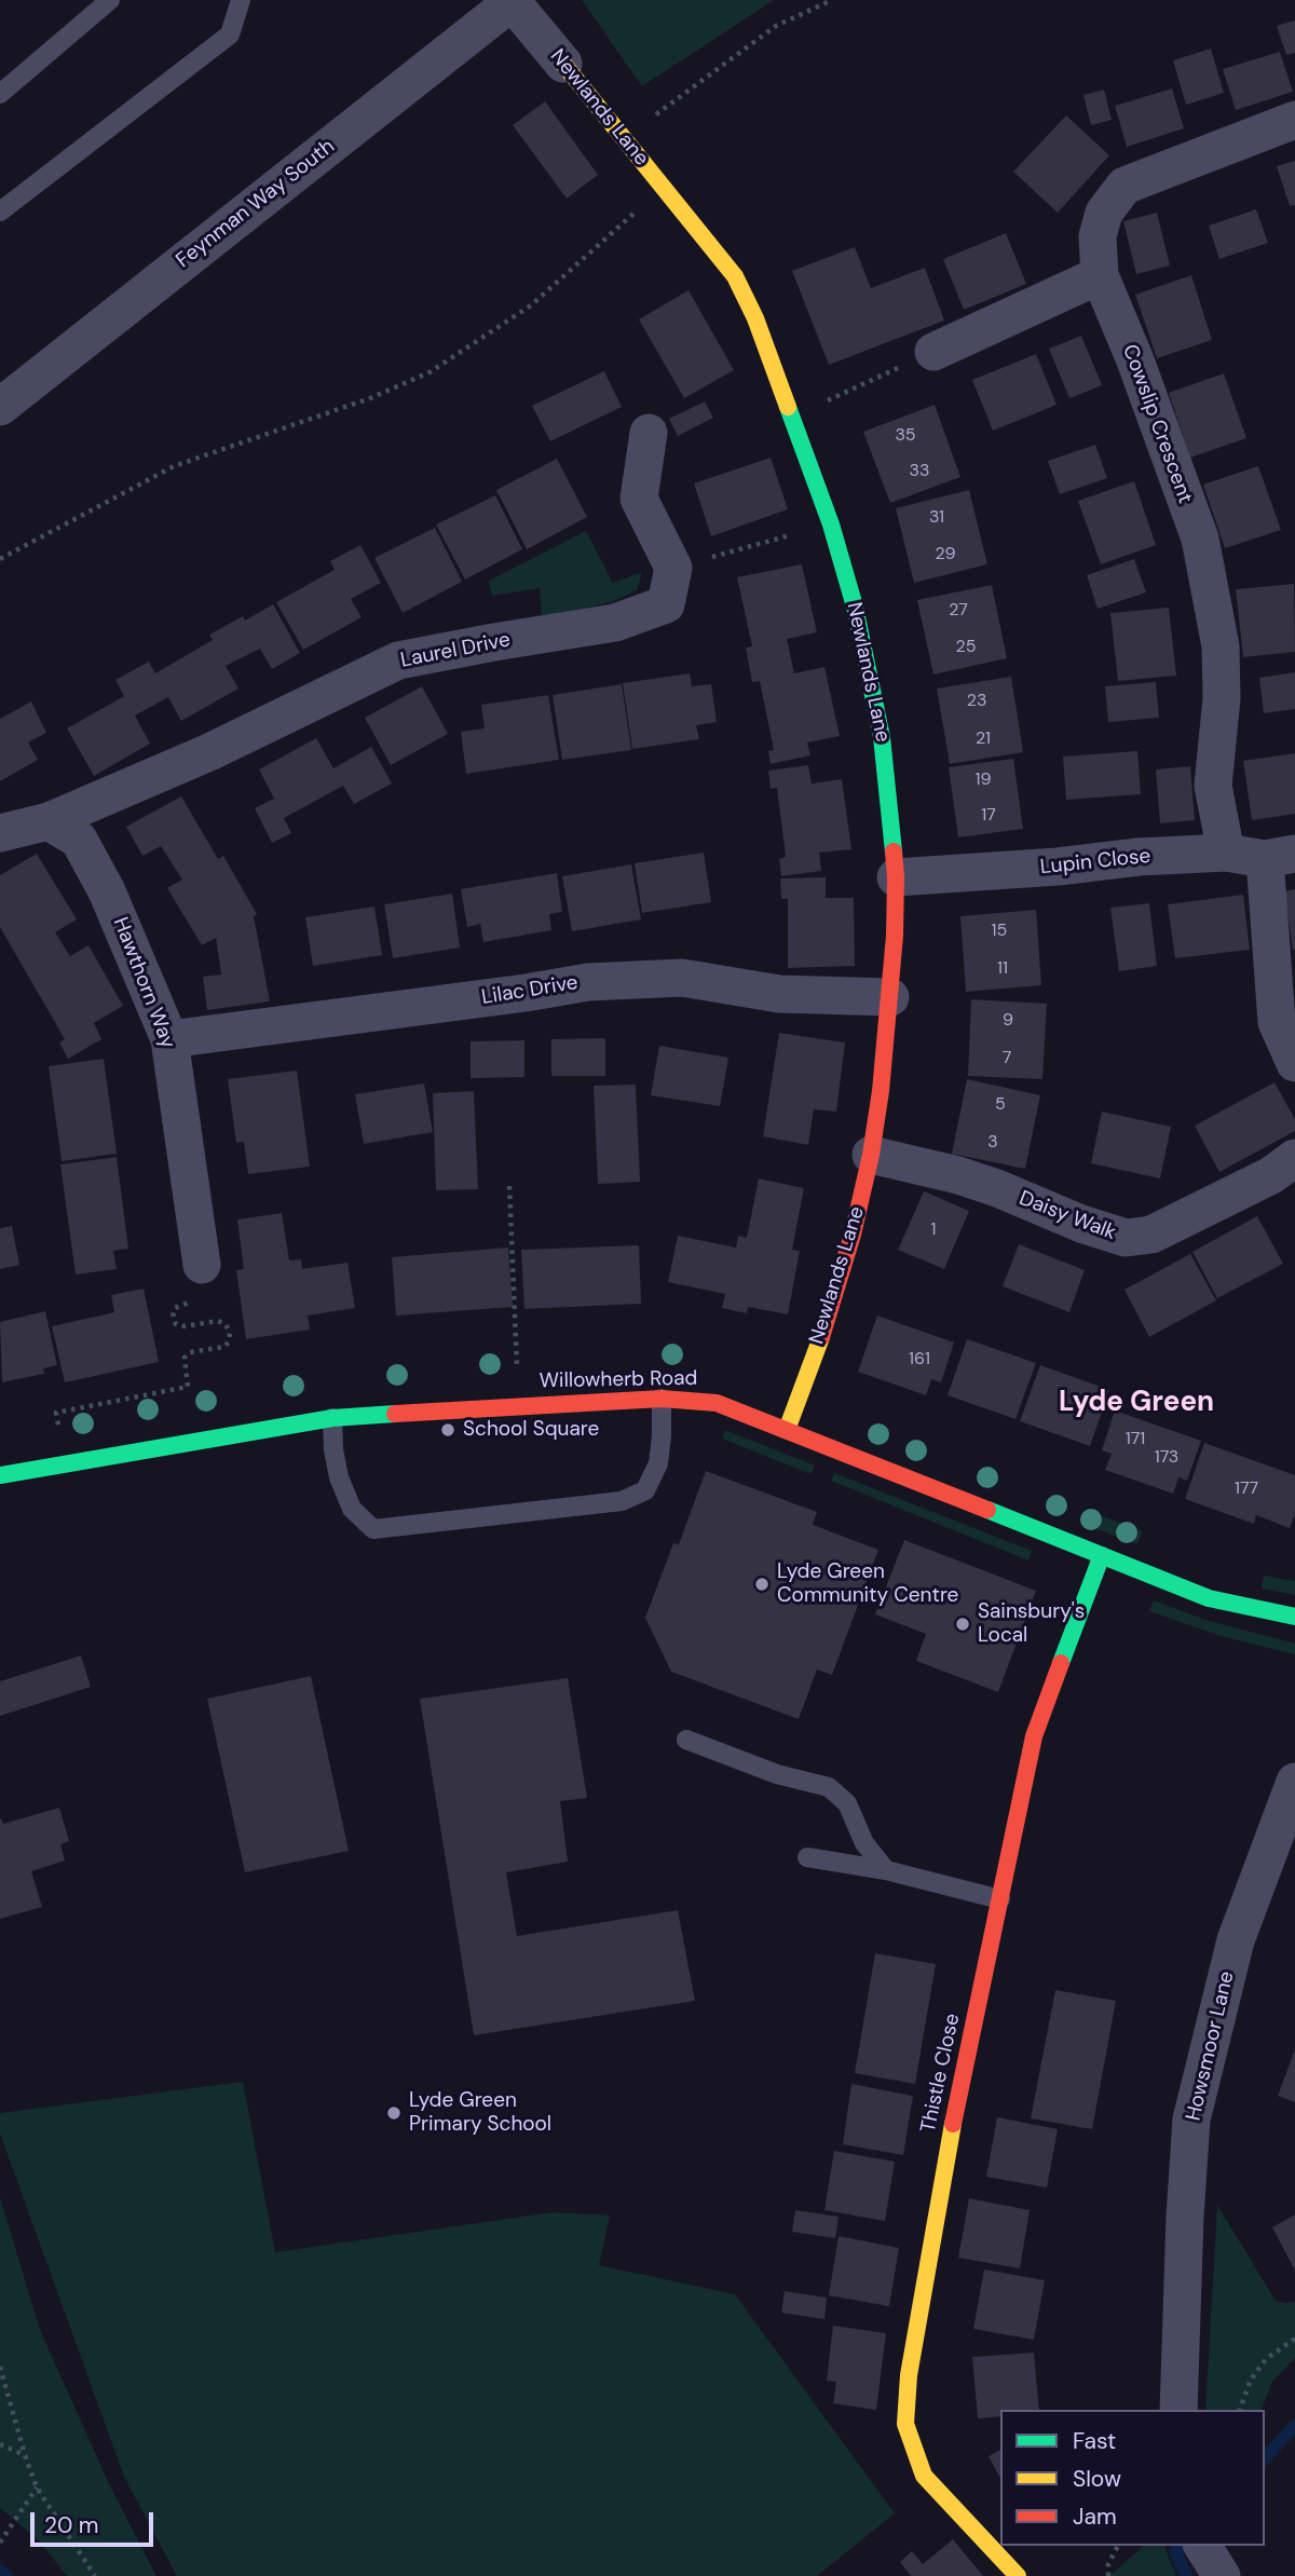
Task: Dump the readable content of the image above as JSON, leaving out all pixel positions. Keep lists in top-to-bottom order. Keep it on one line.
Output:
{"streets":{"street":["Newlands Lane","Feynman Way South","Cowslip Crescent","Laurel Drive","Lupin Close","Hawthorn Way","Lilac Drive","Daisy Walk","Willowherb Road","Howsmoor Lane","Thistle Close"]},"crossings":[["Newlands Lane","Feynman Way South"],["Newlands Lane","Lupin Close"],["Newlands Lane","Lilac Drive"],["Newlands Lane","Daisy Walk"],["Newlands Lane","Willowherb Road"],["Cowslip Crescent","Lupin Close"],["Laurel Drive","Hawthorn Way"],["Hawthorn Way","Lilac Drive"],["Willowherb Road","Thistle Close"]],"districts":["Lyde Green"],"places":["School Square","Lyde Green Community Centre","Sainsbury's Local","Lyde Green Primary School"],"house_numbers":["35","33","31","29","27","25","23","21","19","17","15","11","9","7","5","3","1","161","171","173","177"],"legend":["Fast","Slow","Jam"],"scale_bar":"20 m"}
